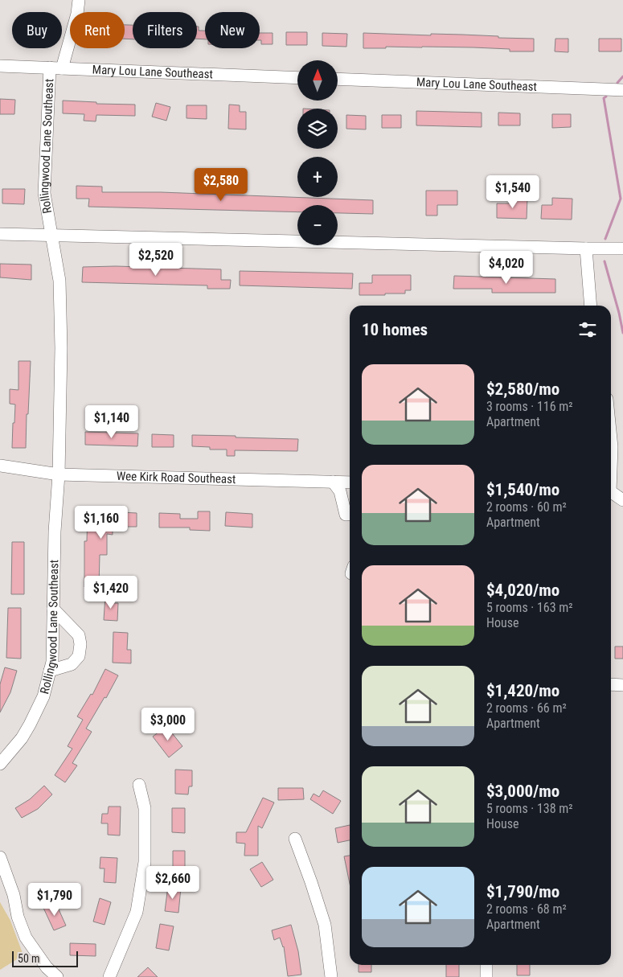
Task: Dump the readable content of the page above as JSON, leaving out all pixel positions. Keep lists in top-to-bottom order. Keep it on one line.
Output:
{"streets":{"street":["Mary Lou Lane Southeast","Rollingwood Lane Southeast","Wee Kirk Road Southeast"]},"crossings":[["Mary Lou Lane Southeast","Rollingwood Lane Southeast"],["Rollingwood Lane Southeast","Wee Kirk Road Southeast"]],"scale_bar":"50 m","north":"top","page":{"chip":["Buy","Rent","Filters","New"],"map_buttons":["+","−"],"price":["$2,580","$1,540","$2,520","$4,020","$1,140","$1,160","$1,420","$3,000","$2,660","$1,790"],"heading":"10 homes","list":[{"name":"$2,580/mo","note":"3 rooms · 116 m² · Apartment"},{"name":"$1,540/mo","note":"2 rooms · 60 m² · Apartment"},{"name":"$4,020/mo","note":"5 rooms · 163 m² · House"},{"name":"$1,420/mo","note":"2 rooms · 66 m² · Apartment"},{"name":"$3,000/mo","note":"5 rooms · 138 m² · House"},{"name":"$1,790/mo","note":"2 rooms · 68 m² · Apartment"}],"scale":"50 m"}}
